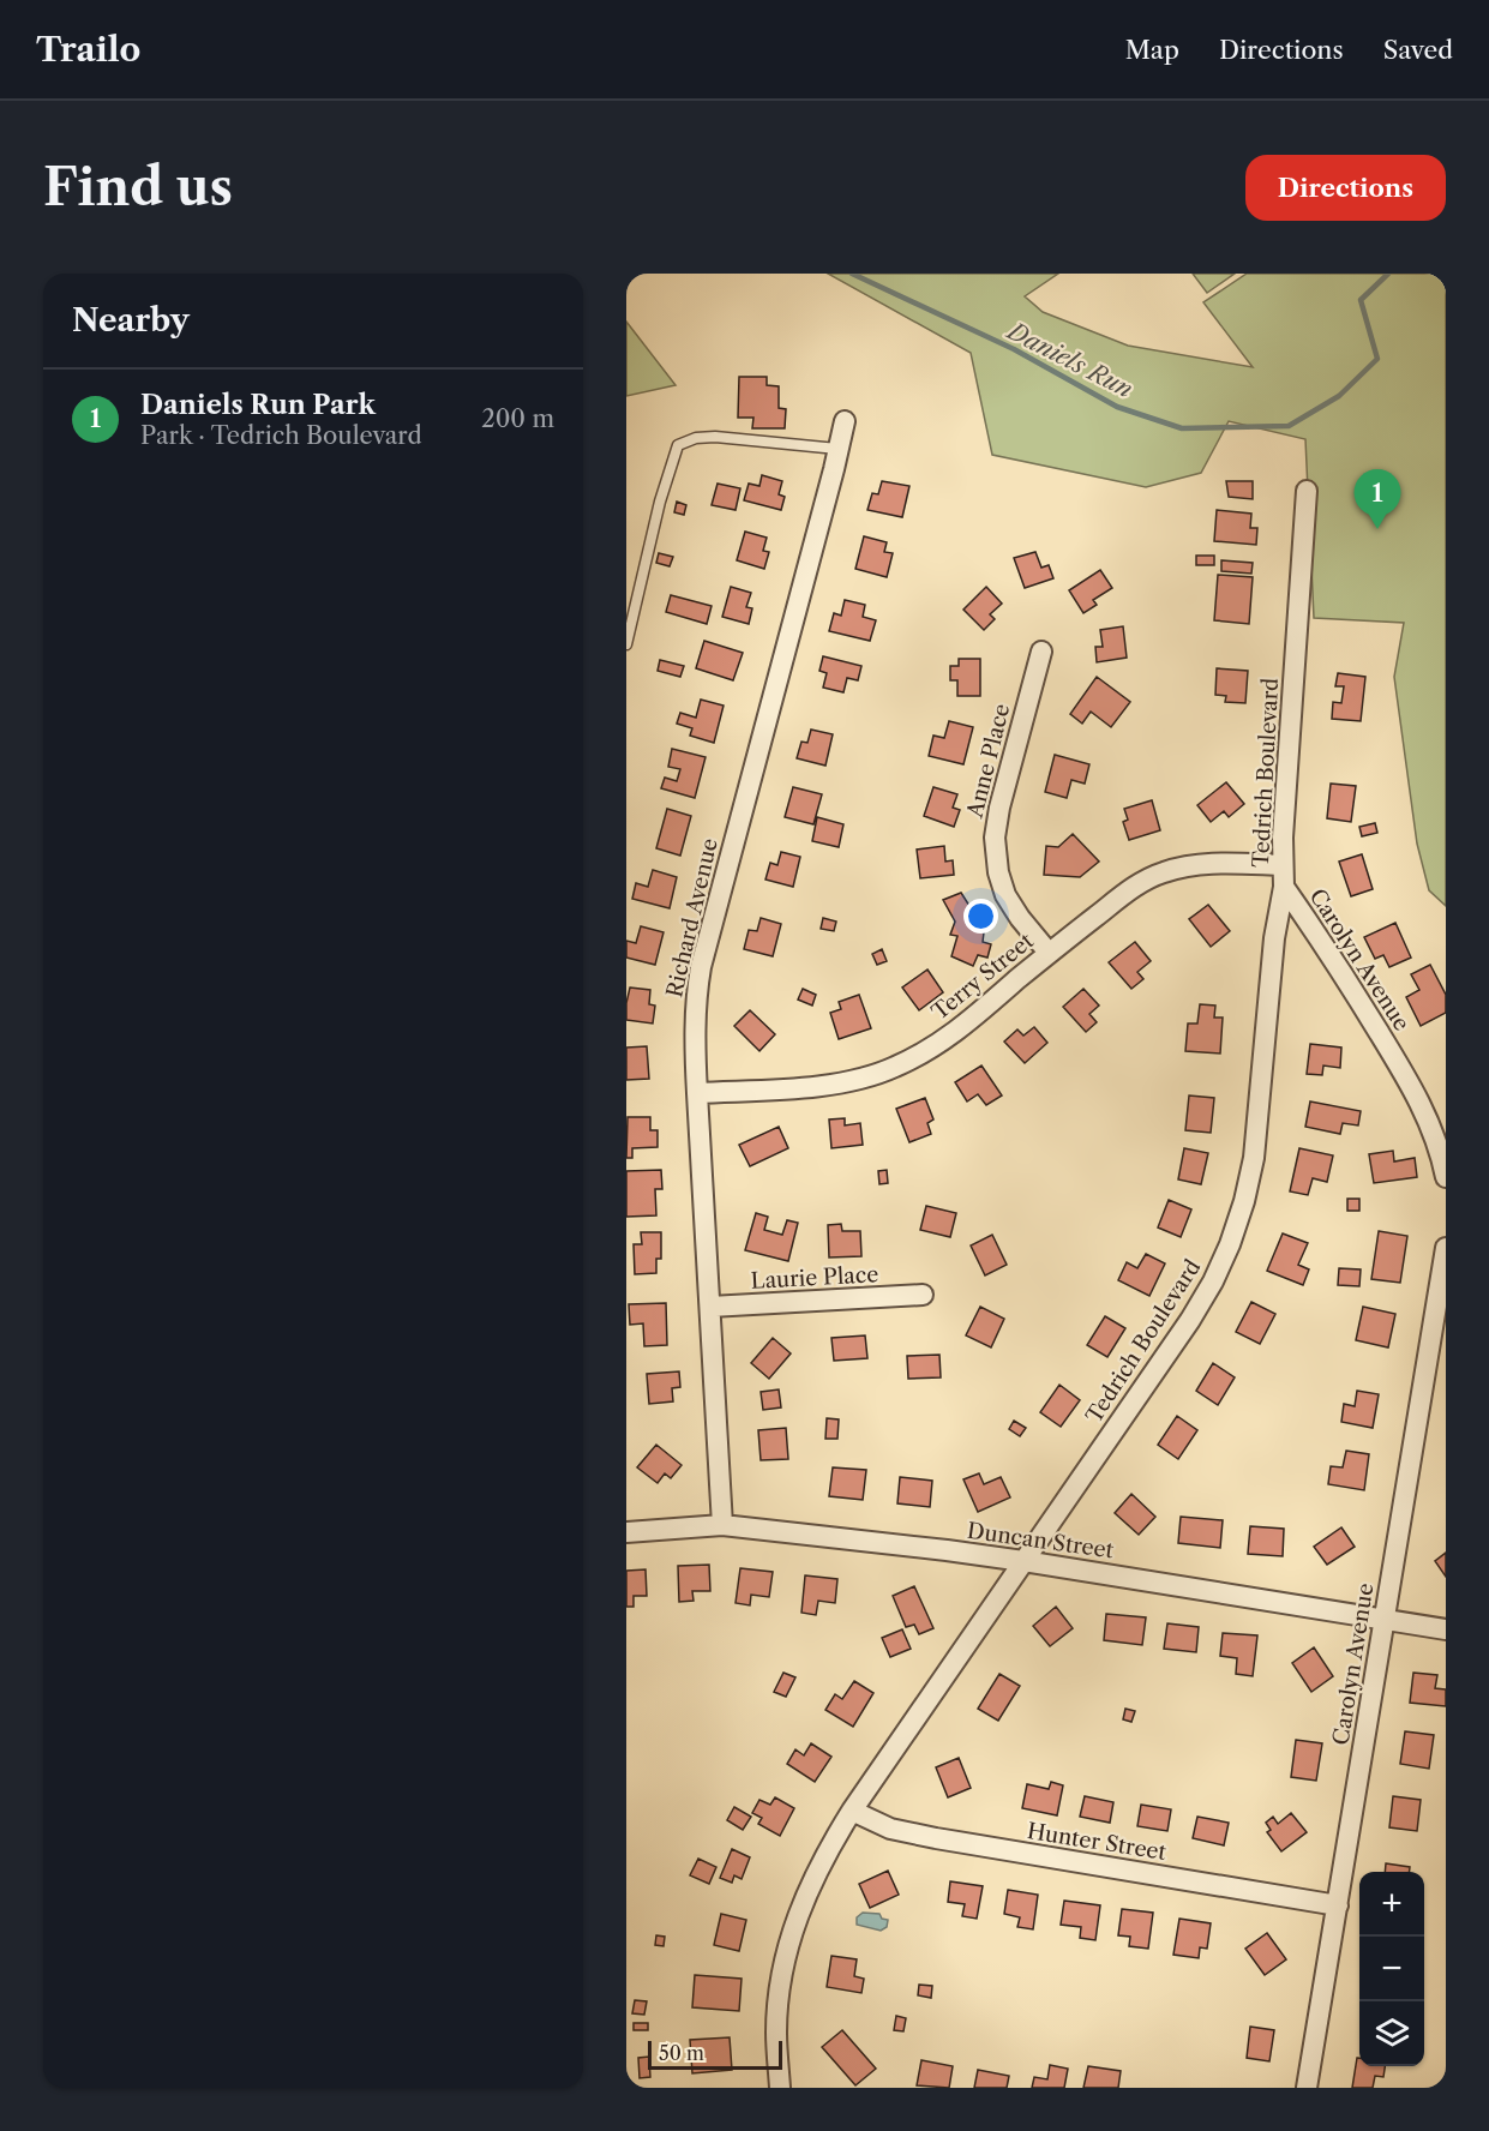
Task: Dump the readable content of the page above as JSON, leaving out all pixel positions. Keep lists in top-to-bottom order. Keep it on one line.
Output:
{"streets":{"street":["Anne Place","Tedrich Boulevard","Richard Avenue","Carolyn Avenue","Terry Street","Laurie Place","Duncan Street","Hunter Street"]},"crossings":[["Anne Place","Terry Street"],["Tedrich Boulevard","Carolyn Avenue"],["Tedrich Boulevard","Terry Street"],["Tedrich Boulevard","Duncan Street"],["Tedrich Boulevard","Hunter Street"],["Richard Avenue","Terry Street"],["Richard Avenue","Laurie Place"],["Richard Avenue","Duncan Street"],["Carolyn Avenue","Duncan Street"],["Carolyn Avenue","Hunter Street"]],"water":["Daniels Run"],"scale_bar":"50 m","page":{"header":"Trailo","nav":["Map","Directions","Saved"],"buttons":"Directions","title":"Find us","heading":"Nearby","list":[{"mark":"1","name":"Daniels Run Park","note":"Park · Tedrich Boulevard","value":"200 m"}],"pins":"1","map_buttons":["+","−"],"scale":"50 m"}}
